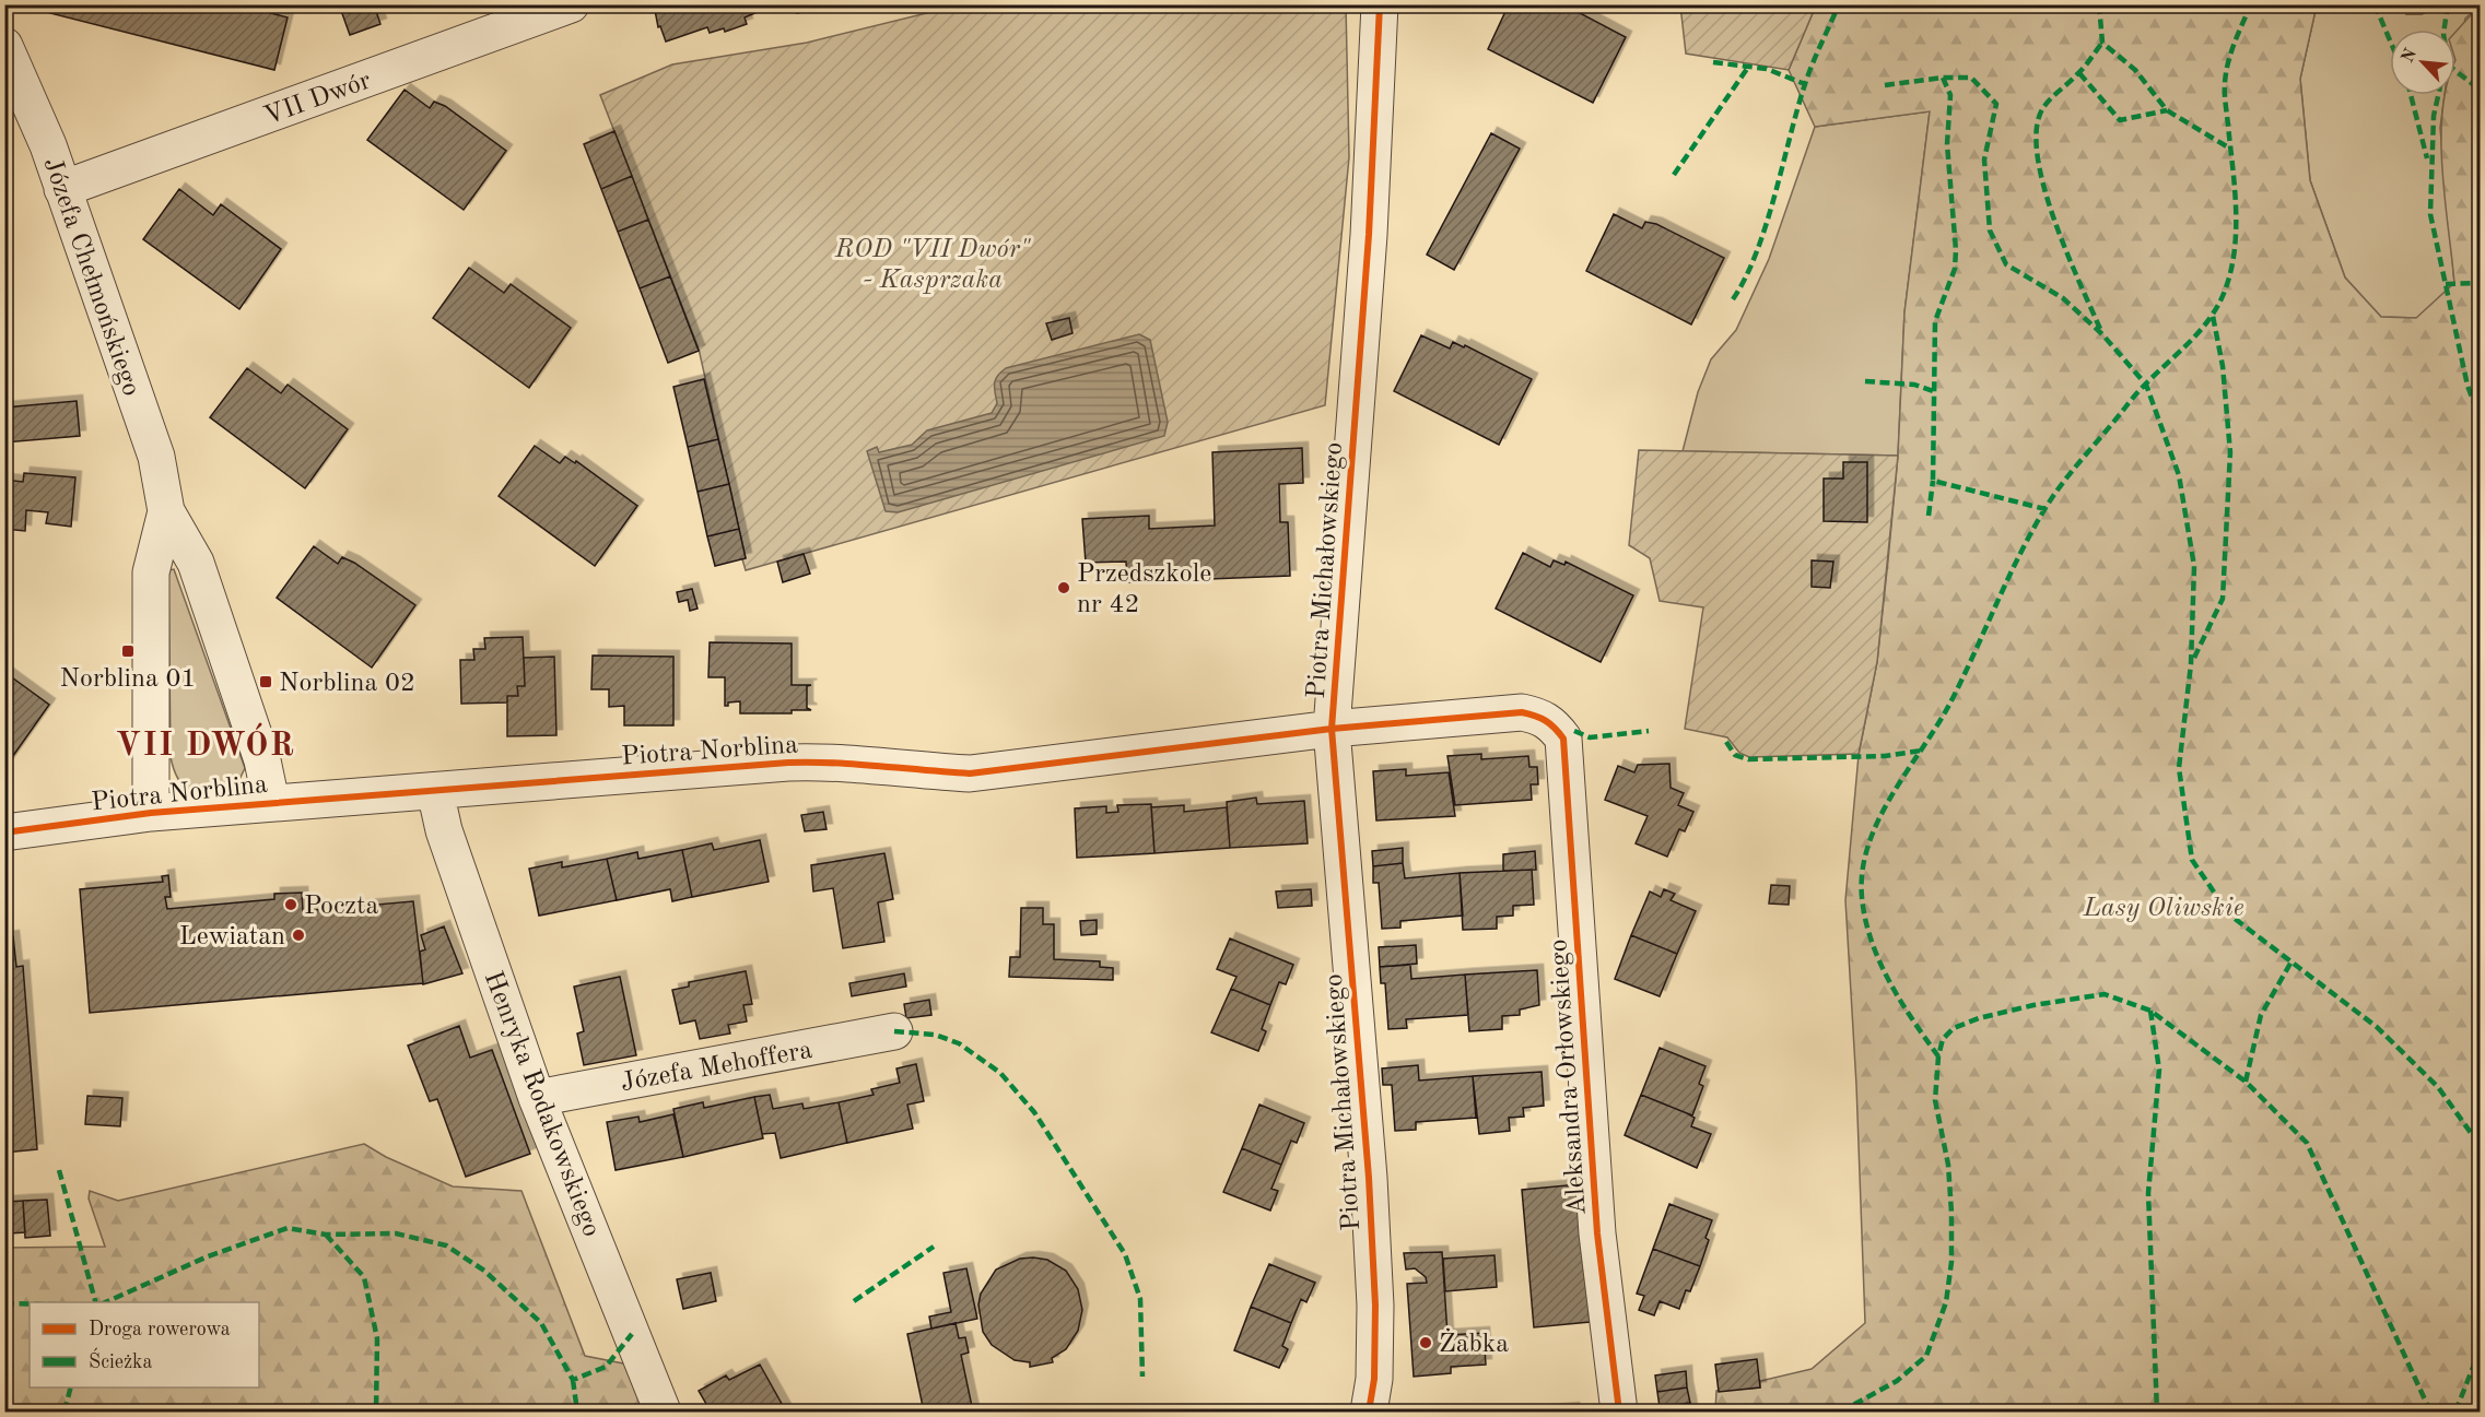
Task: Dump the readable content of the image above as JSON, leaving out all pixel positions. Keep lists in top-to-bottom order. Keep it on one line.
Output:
{"streets":{"street":["VII Dwór","Józefa Chełmońskiego","Piotra Michałowskiego","Piotra Norblina","Józefa Mehoffera","Aleksandra Orłowskiego","Henryka Rodakowskiego"]},"crossings":[["VII Dwór","Józefa Chełmońskiego"],["Józefa Chełmońskiego","Piotra Norblina"],["Piotra Michałowskiego","Piotra Norblina"],["Piotra Norblina","Aleksandra Orłowskiego"],["Piotra Norblina","Henryka Rodakowskiego"],["Józefa Mehoffera","Henryka Rodakowskiego"]],"districts":["VII DWÓR"],"parks":["ROD \"VII Dwór\" - Kasprzaka","Lasy Oliwskie"],"places":{"other":["Przedszkole nr 42","Poczta","Lewiatan","Żabka"],"transit":["Norblina 01","Norblina 02"]},"legend":["Droga rowerowa","Ścieżka"],"north":"top left"}
